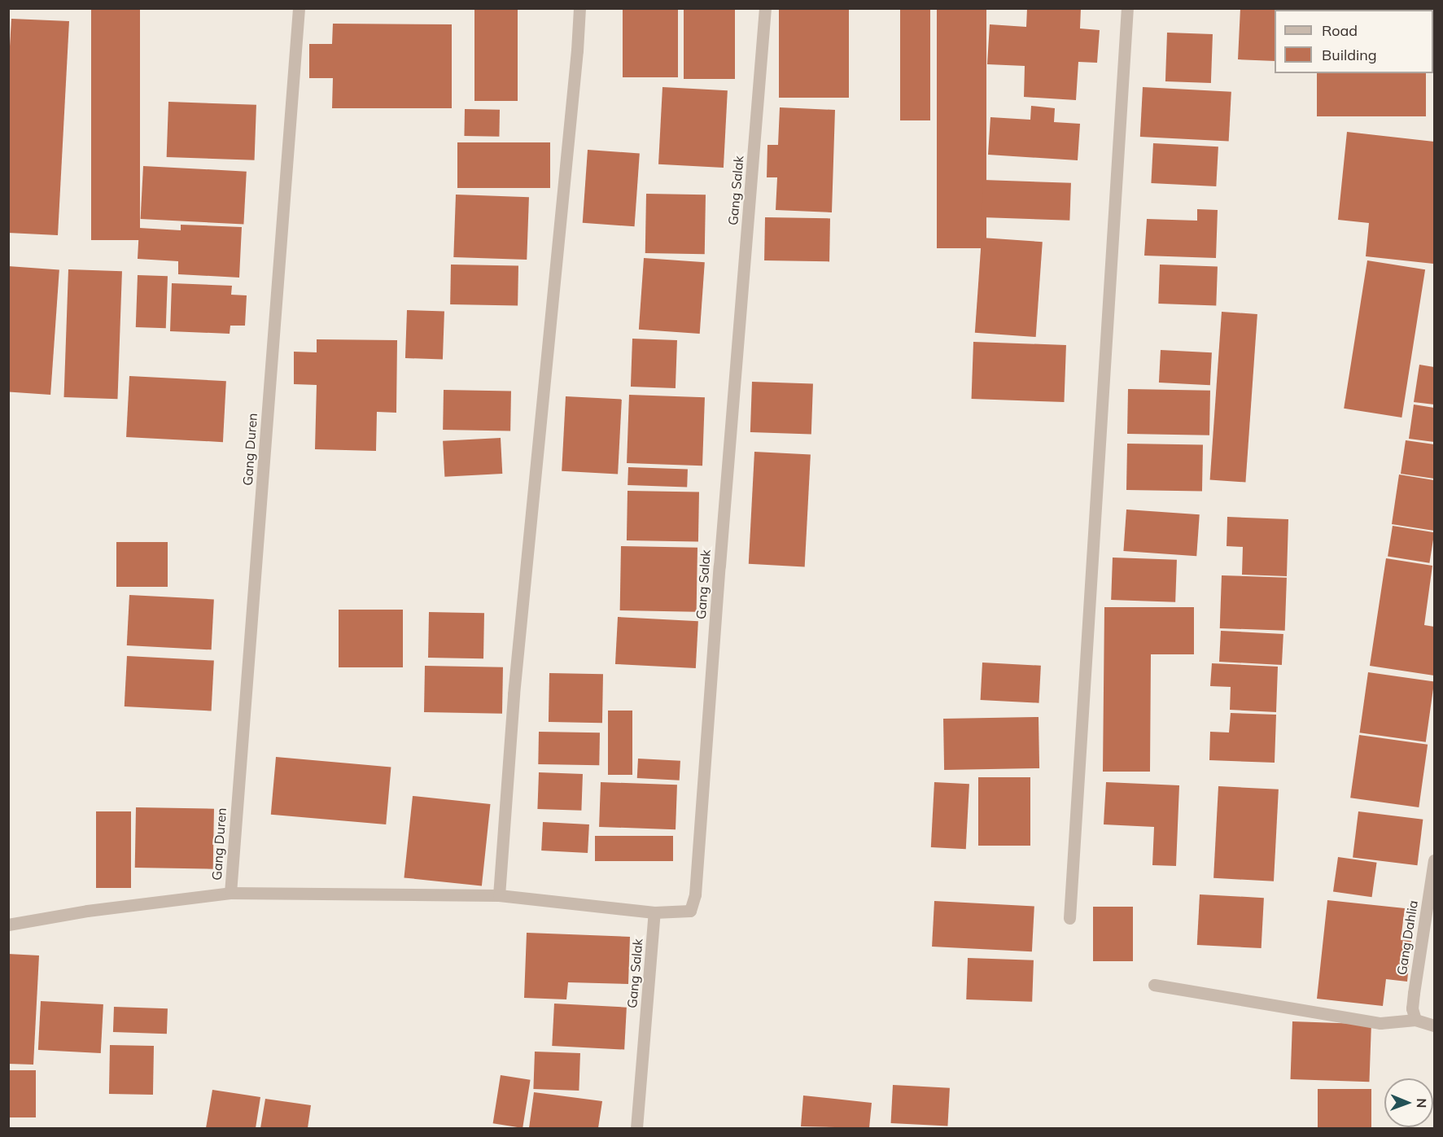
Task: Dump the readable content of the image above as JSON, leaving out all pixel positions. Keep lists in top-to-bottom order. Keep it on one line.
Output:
{"streets":{"street":["Gang Salak","Gang Duren","Gang Dahlia"]},"legend":["Road","Building"],"north":"right"}
